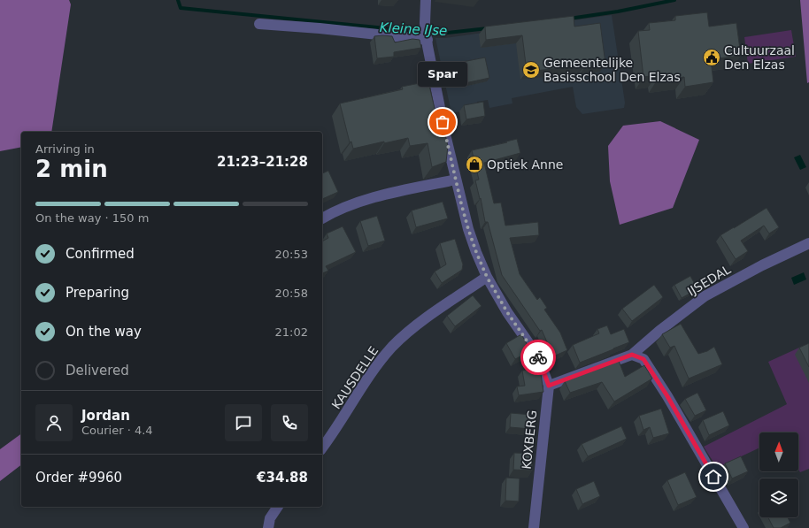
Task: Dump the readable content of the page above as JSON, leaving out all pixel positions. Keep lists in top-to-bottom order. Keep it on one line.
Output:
{"streets":{"street":["IJSEDAL","KAUSDELLE","KOXBERG"]},"crossings":[["KAUSDELLE","KOXBERG"]],"water":["Kleine IJse"],"places":{"public building":["Cultuurzaal Den Elzas"],"school or university":["Gemeentelijke Basisschool Den Elzas"],"other":["Spar"],"shop":["Optiek Anne"]},"north":"top","page":{"bubble":"Spar","heading":["2 min","Arriving in","21:23–21:28"],"panel":["Jordan","Courier · 4.4","Order #9960","€34.88"],"bar":"On the way · 150 m","list":[["Confirmed","20:53"],["Preparing","20:58"],["On the way","21:02"],"Delivered"]}}
